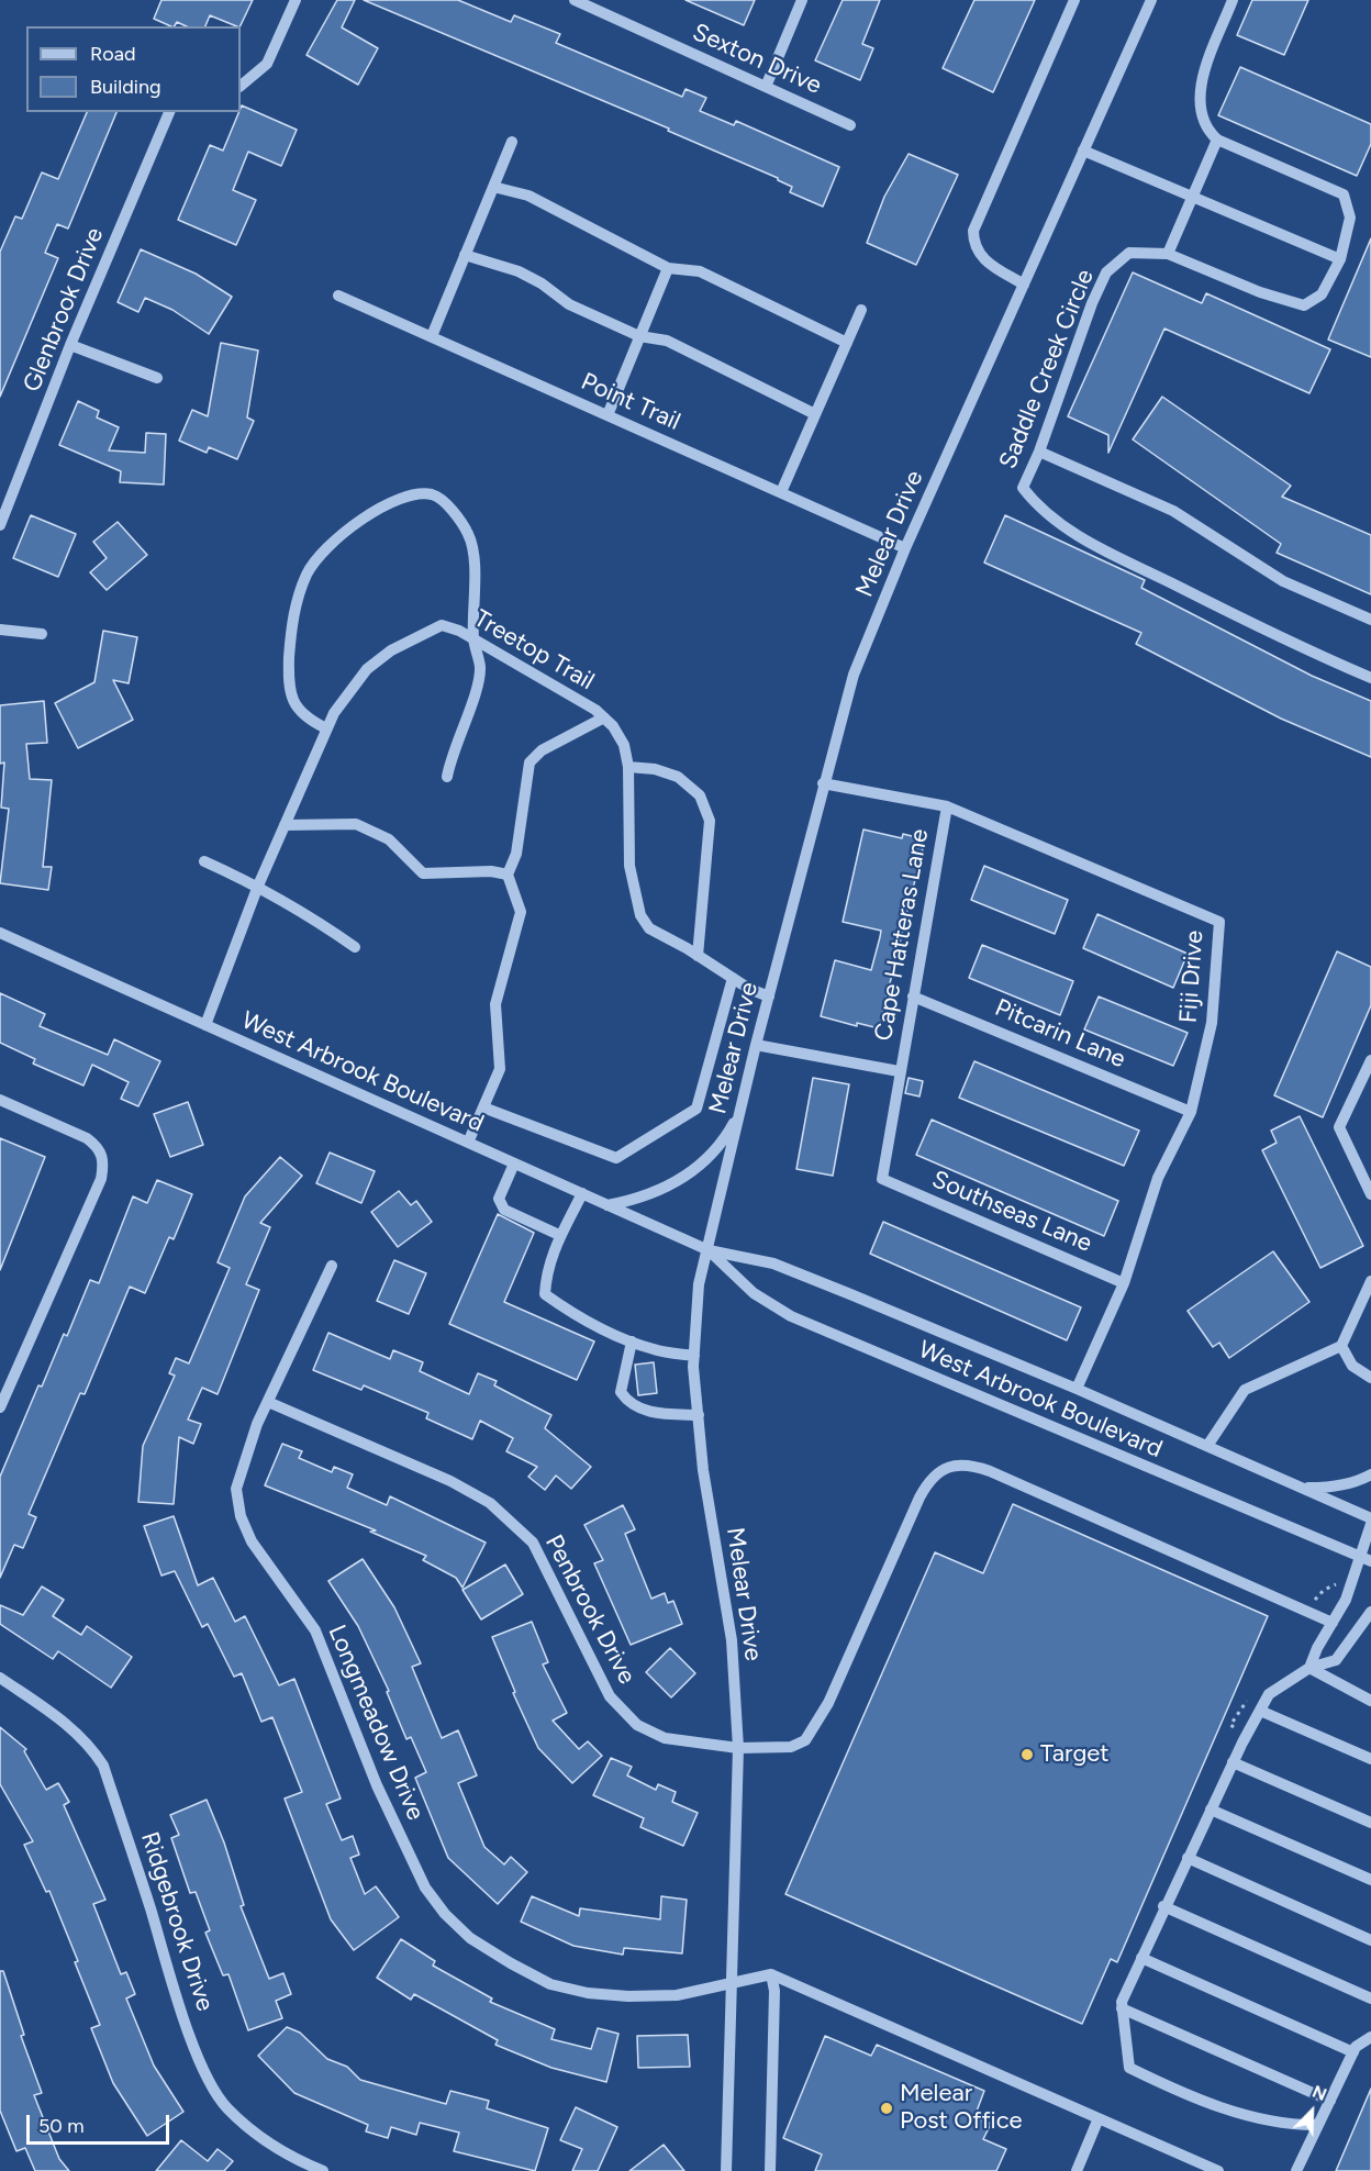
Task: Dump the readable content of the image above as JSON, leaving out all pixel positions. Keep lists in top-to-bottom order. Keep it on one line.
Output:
{"streets":{"street":["Sexton Drive","Glenbrook Drive","Saddle Creek Circle","Point Trail","Melear Drive","Treetop Trail","Cape Hatteras Lane","Fiji Drive","Pitcarin Lane","West Arbrook Boulevard","Southseas Lane","Penbrook Drive","Longmeadow Drive","Ridgebrook Drive"]},"crossings":[["Point Trail","Melear Drive"],["Melear Drive","Treetop Trail"],["Melear Drive","Cape Hatteras Lane"],["Melear Drive","Fiji Drive"],["Melear Drive","West Arbrook Boulevard"],["Melear Drive","Penbrook Drive"],["Melear Drive","Longmeadow Drive"],["Treetop Trail","West Arbrook Boulevard"],["Cape Hatteras Lane","Fiji Drive"],["Cape Hatteras Lane","Pitcarin Lane"],["Cape Hatteras Lane","Southseas Lane"],["Fiji Drive","Pitcarin Lane"],["Fiji Drive","West Arbrook Boulevard"],["Fiji Drive","Southseas Lane"],["Penbrook Drive","Longmeadow Drive"]],"places":["Target","Melear Post Office"],"legend":["Road","Building"],"scale_bar":"50 m","north":"top right"}
